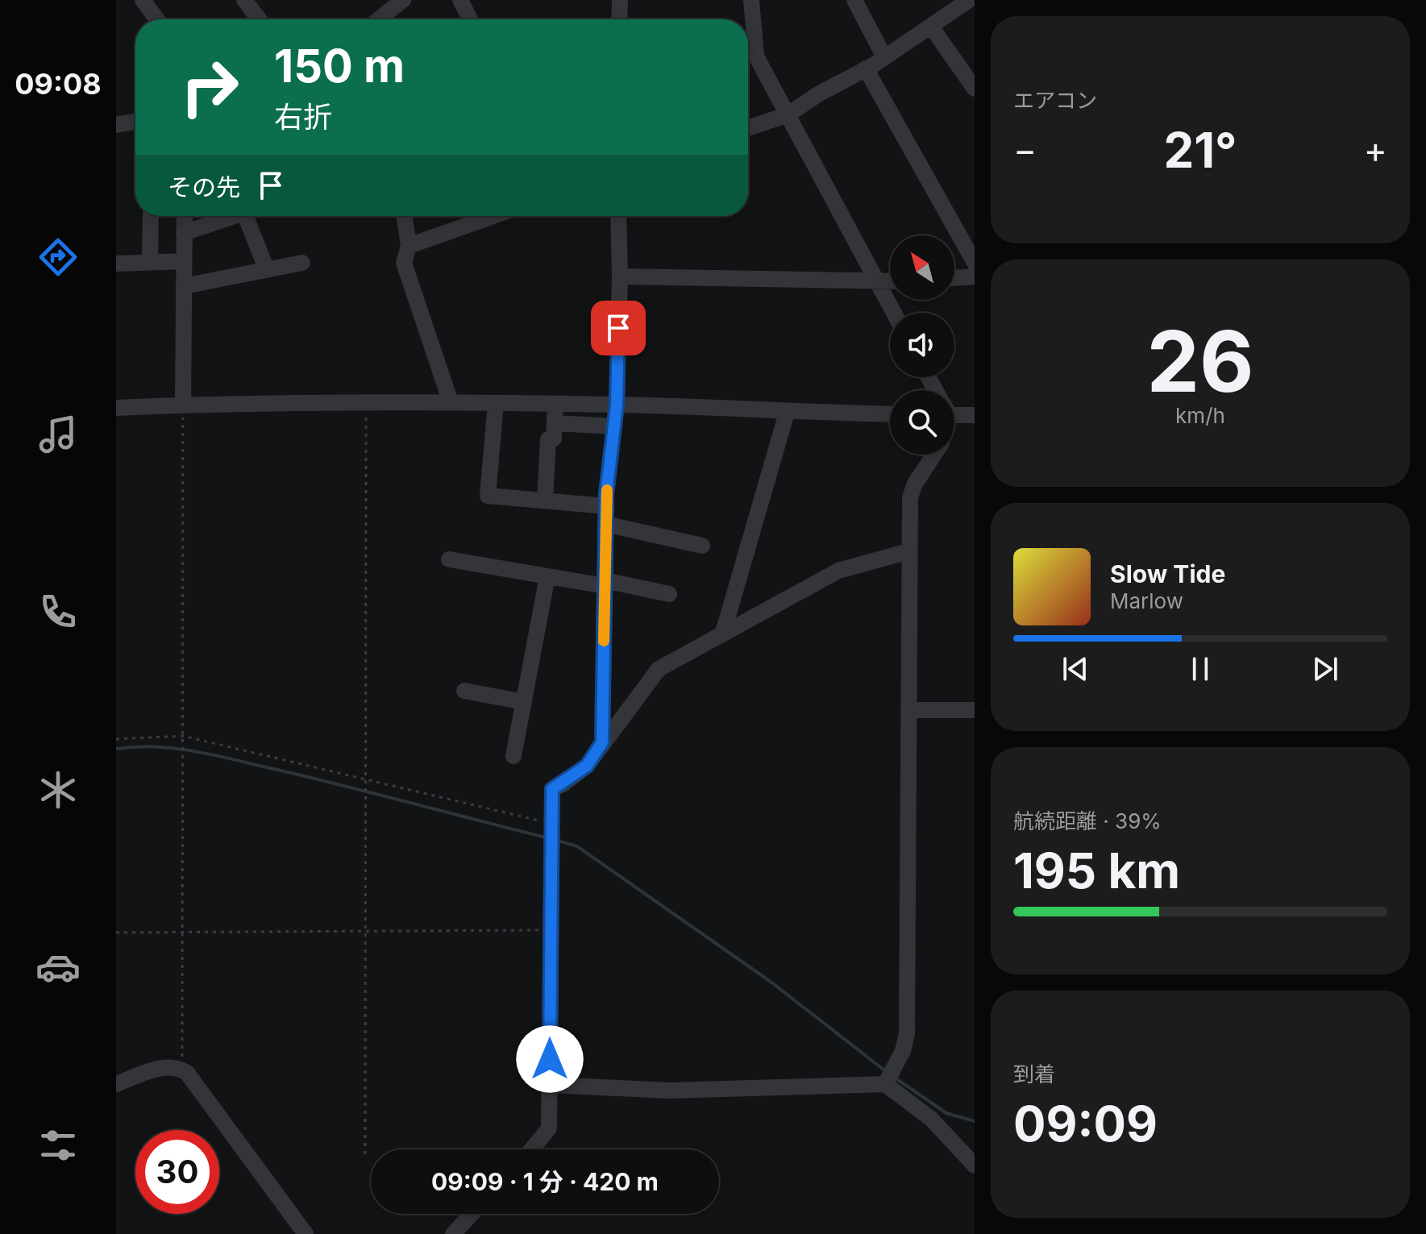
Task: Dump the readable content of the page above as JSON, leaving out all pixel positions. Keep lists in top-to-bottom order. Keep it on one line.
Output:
{"north":"top left","page":{"tabs":"09:08","tile":["エアコン",["26","km/h"],["航続距離 · 39%","195 km"],["到着","09:09"]],"turn":["150 m","右折"],"heat":["−","21°","+"],"then":"その先","song":["Slow Tide","Marlow"],"limit":"30","trip":"09:09 · 1 分 · 420 m"}}
